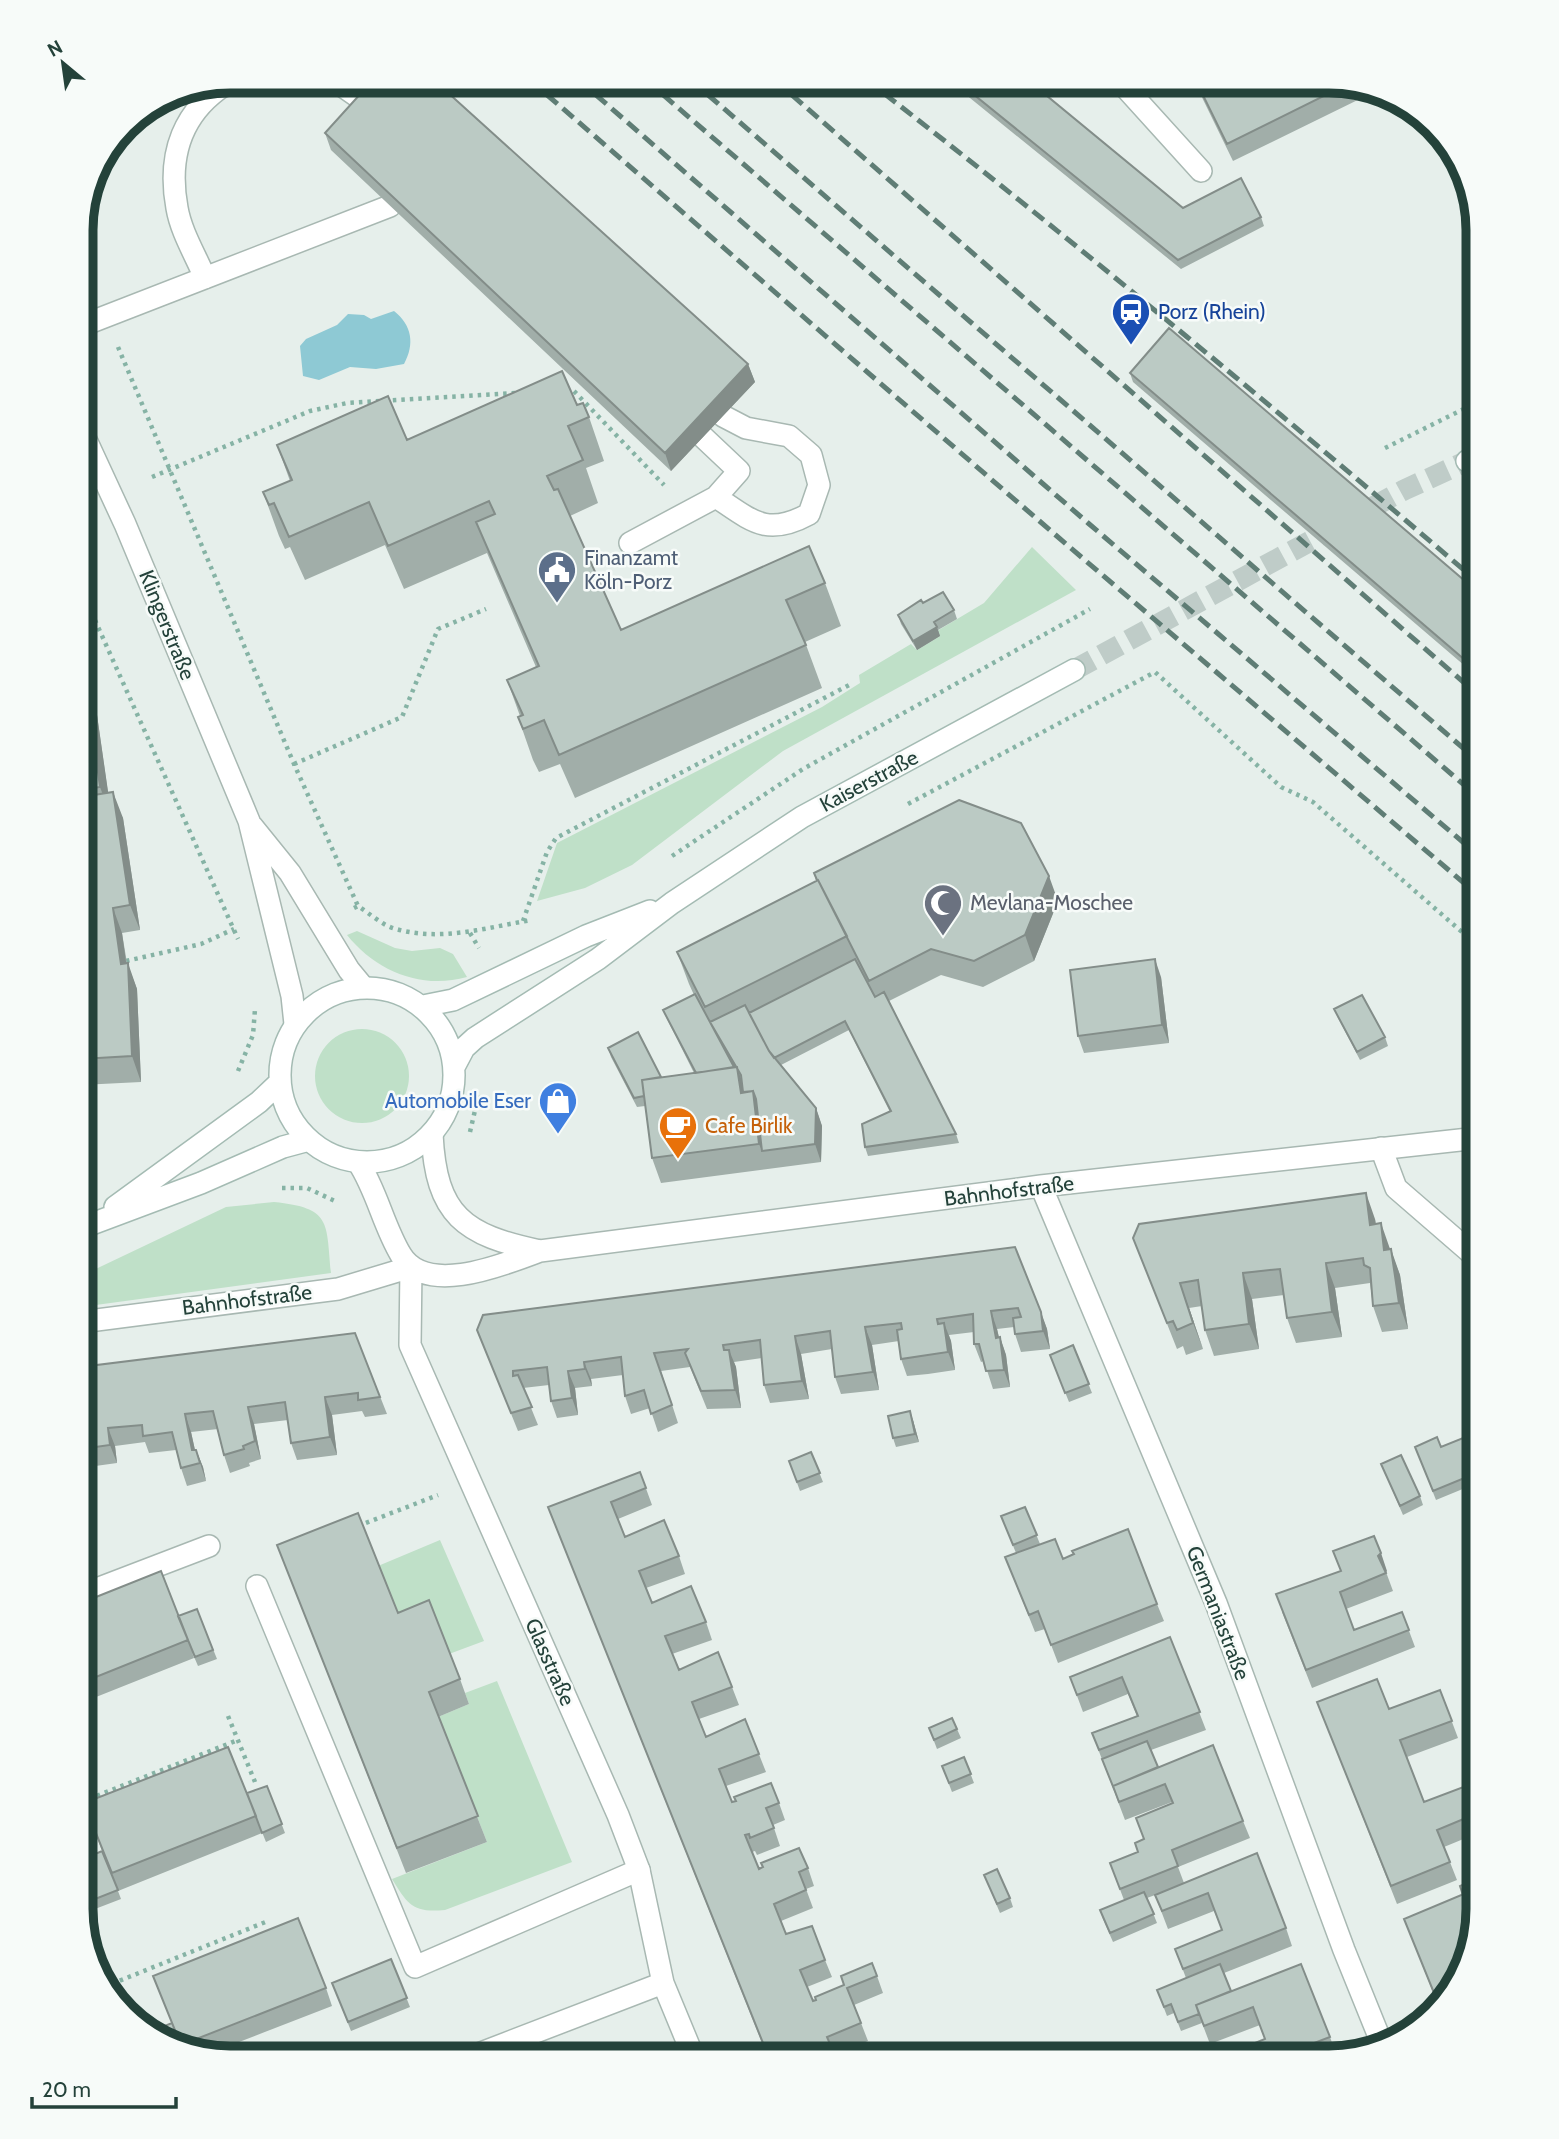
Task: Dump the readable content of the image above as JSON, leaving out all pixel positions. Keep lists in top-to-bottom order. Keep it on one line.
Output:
{"streets":{"street":["Klingerstraße","Kaiserstraße","Bahnhofstraße","Germaniastraße","Glasstraße"]},"crossings":[["Klingerstraße","Kaiserstraße"],["Klingerstraße","Bahnhofstraße"],["Kaiserstraße","Bahnhofstraße"],["Bahnhofstraße","Germaniastraße"],["Bahnhofstraße","Glasstraße"]],"places":{"station":["Porz (Rhein)"],"public building":["Finanzamt Köln-Porz"],"mosque":["Mevlana-Moschee"],"shop":["Automobile Eser"],"cafe":["Cafe Birlik"]},"scale_bar":"20 m","north":"top left"}
